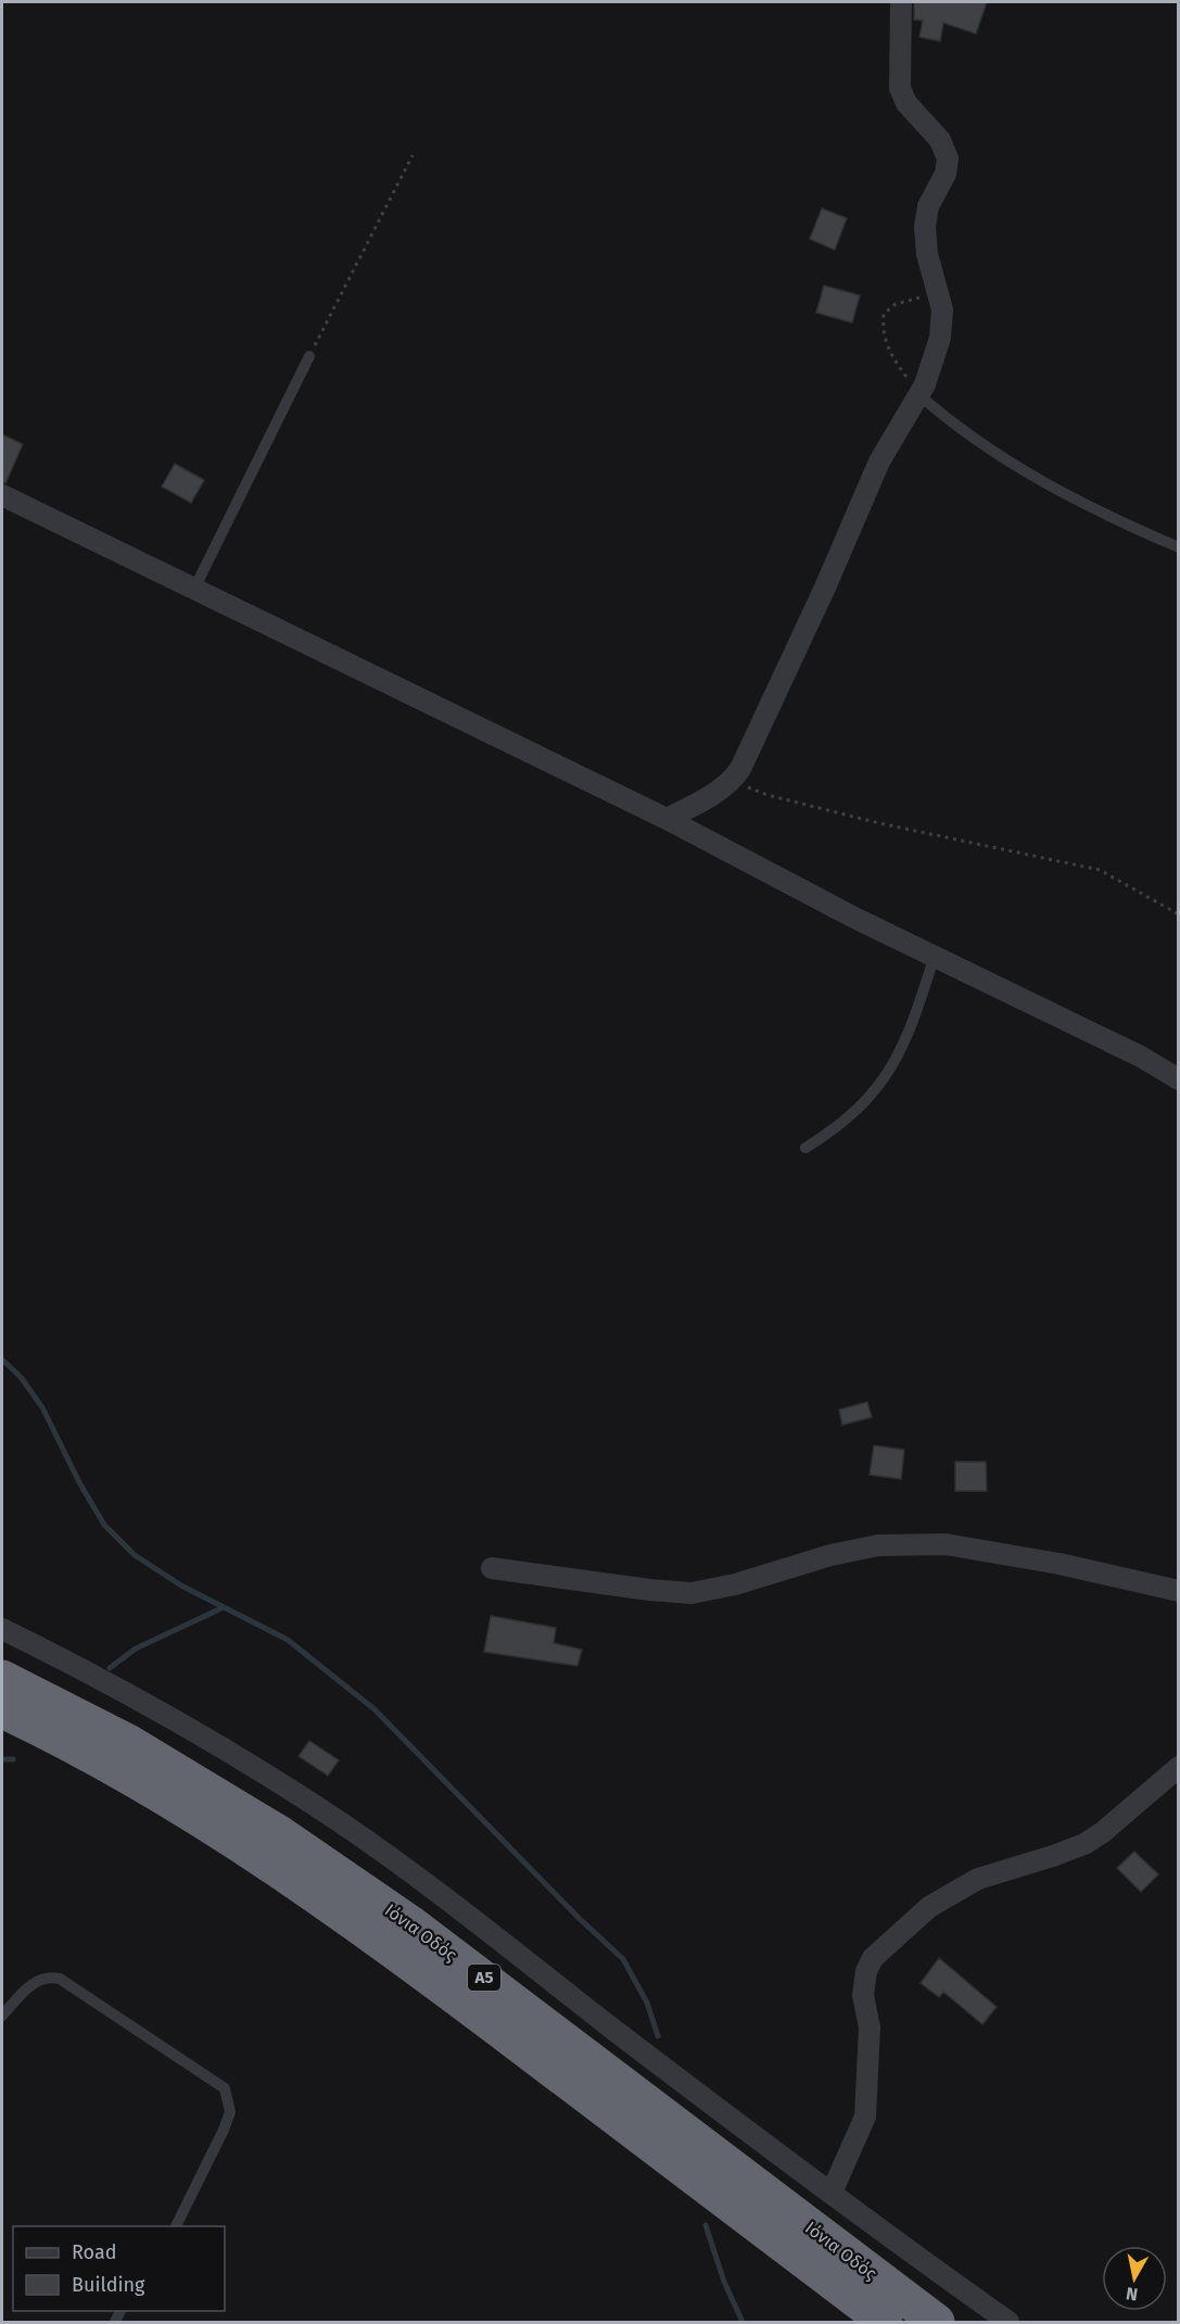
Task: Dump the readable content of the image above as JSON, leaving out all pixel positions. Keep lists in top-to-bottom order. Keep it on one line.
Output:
{"streets":{"highway":["Ιόνια Οδός","Α5"]},"legend":["Road","Building"],"north":"bottom"}
